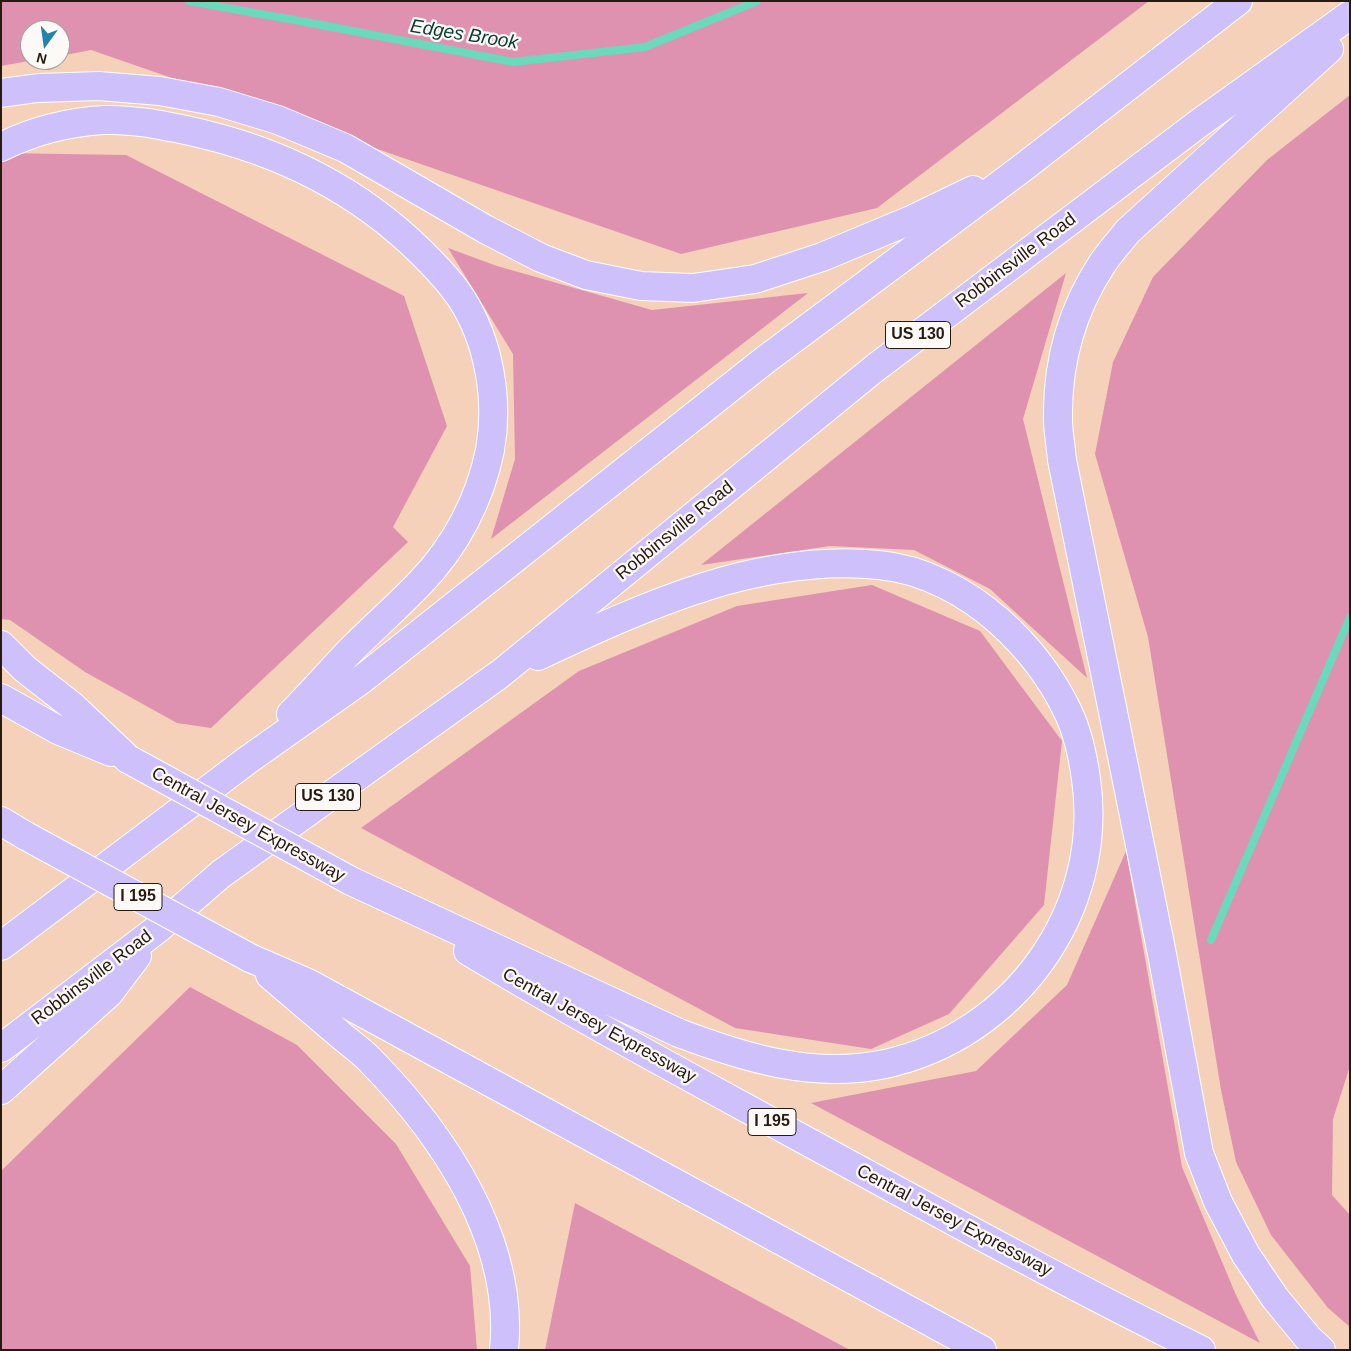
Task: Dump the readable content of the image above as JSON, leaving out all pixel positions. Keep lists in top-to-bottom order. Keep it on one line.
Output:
{"streets":{"highway":["Robbinsville Road","US 130","Central Jersey Expressway","I 195"]},"water":["Edges Brook"],"north":"bottom"}
